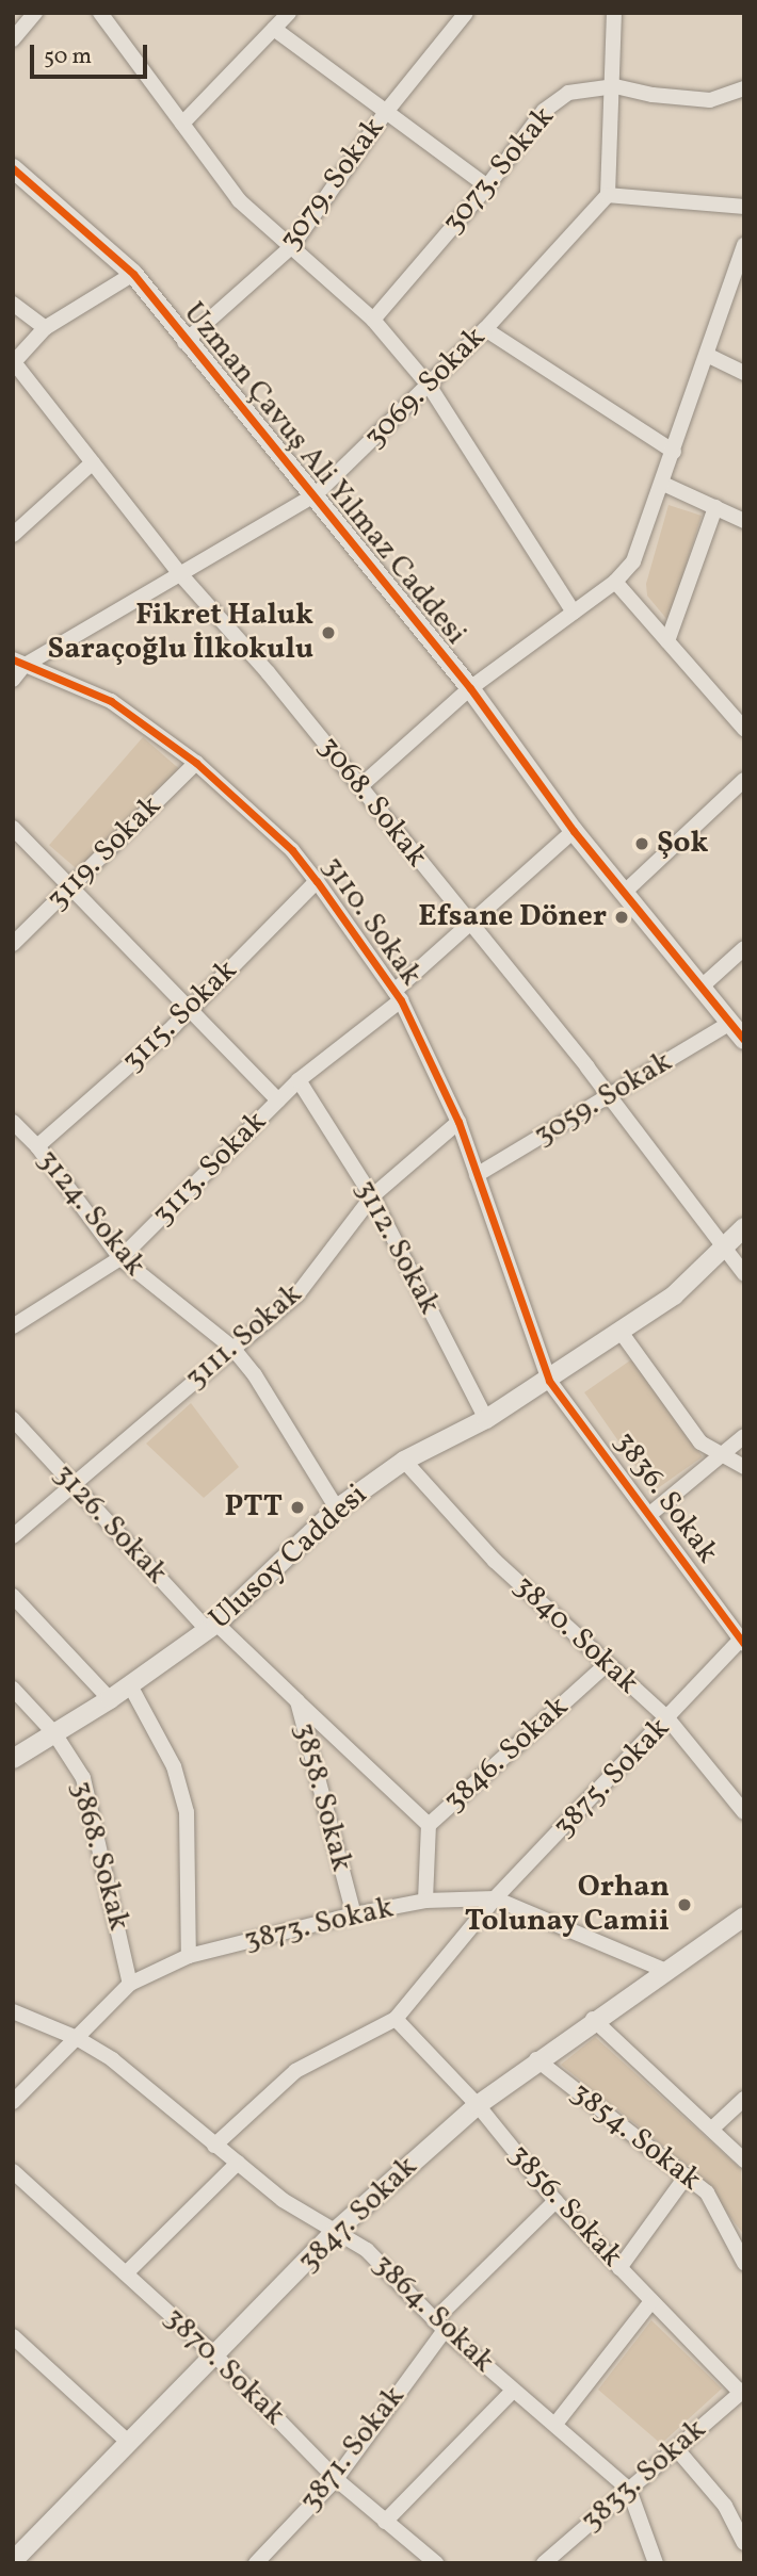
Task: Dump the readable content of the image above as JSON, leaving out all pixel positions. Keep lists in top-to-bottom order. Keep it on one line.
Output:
{"streets":{"street":["3073. Sokak","3079. Sokak","3069. Sokak","Uzman Çavuş Ali Yılmaz Caddesi","3068. Sokak","3119. Sokak","3110. Sokak","3115. Sokak","3059. Sokak","3113. Sokak","3124. Sokak","3112. Sokak","3111. Sokak","3836. Sokak","3126. Sokak","Ulusoy Caddesi","3840. Sokak","3846. Sokak","3875. Sokak","3858. Sokak","3868. Sokak","3873. Sokak","3854. Sokak","3856. Sokak","3847. Sokak","3864. Sokak","3870. Sokak","3871. Sokak","3833. Sokak"]},"crossings":[["3079. Sokak","Uzman Çavuş Ali Yılmaz Caddesi"],["3069. Sokak","Uzman Çavuş Ali Yılmaz Caddesi"],["3069. Sokak","3068. Sokak"],["3069. Sokak","3110. Sokak"],["Uzman Çavuş Ali Yılmaz Caddesi","3059. Sokak"],["Uzman Çavuş Ali Yılmaz Caddesi","3113. Sokak"],["3068. Sokak","3059. Sokak"],["3068. Sokak","3113. Sokak"],["3068. Sokak","Ulusoy Caddesi"],["3119. Sokak","3110. Sokak"],["3110. Sokak","3115. Sokak"],["3110. Sokak","3059. Sokak"],["3110. Sokak","3113. Sokak"],["3110. Sokak","3111. Sokak"],["3110. Sokak","3836. Sokak"],["3110. Sokak","Ulusoy Caddesi"],["3115. Sokak","3124. Sokak"],["3113. Sokak","3124. Sokak"],["3113. Sokak","3112. Sokak"],["3124. Sokak","3111. Sokak"],["3124. Sokak","Ulusoy Caddesi"],["3112. Sokak","3111. Sokak"],["3112. Sokak","Ulusoy Caddesi"],["3111. Sokak","3126. Sokak"],["3836. Sokak","Ulusoy Caddesi"],["3836. Sokak","3875. Sokak"],["3126. Sokak","Ulusoy Caddesi"],["3126. Sokak","3858. Sokak"],["Ulusoy Caddesi","3840. Sokak"],["Ulusoy Caddesi","3858. Sokak"],["Ulusoy Caddesi","3868. Sokak"],["3840. Sokak","3846. Sokak"],["3840. Sokak","3875. Sokak"],["3846. Sokak","3873. Sokak"],["3875. Sokak","3873. Sokak"],["3875. Sokak","3856. Sokak"],["3875. Sokak","3864. Sokak"],["3858. Sokak","3873. Sokak"],["3868. Sokak","3873. Sokak"],["3873. Sokak","3847. Sokak"],["3873. Sokak","3864. Sokak"],["3854. Sokak","3847. Sokak"],["3856. Sokak","3847. Sokak"],["3856. Sokak","3871. Sokak"],["3856. Sokak","3833. Sokak"],["3847. Sokak","3864. Sokak"],["3847. Sokak","3870. Sokak"],["3864. Sokak","3871. Sokak"],["3864. Sokak","3833. Sokak"],["3870. Sokak","3871. Sokak"]],"places":["Fikret Haluk Saraçoğlu İlkokulu","Şok","Efsane Döner","PTT","Orhan Tolunay Camii"],"scale_bar":"50 m"}
